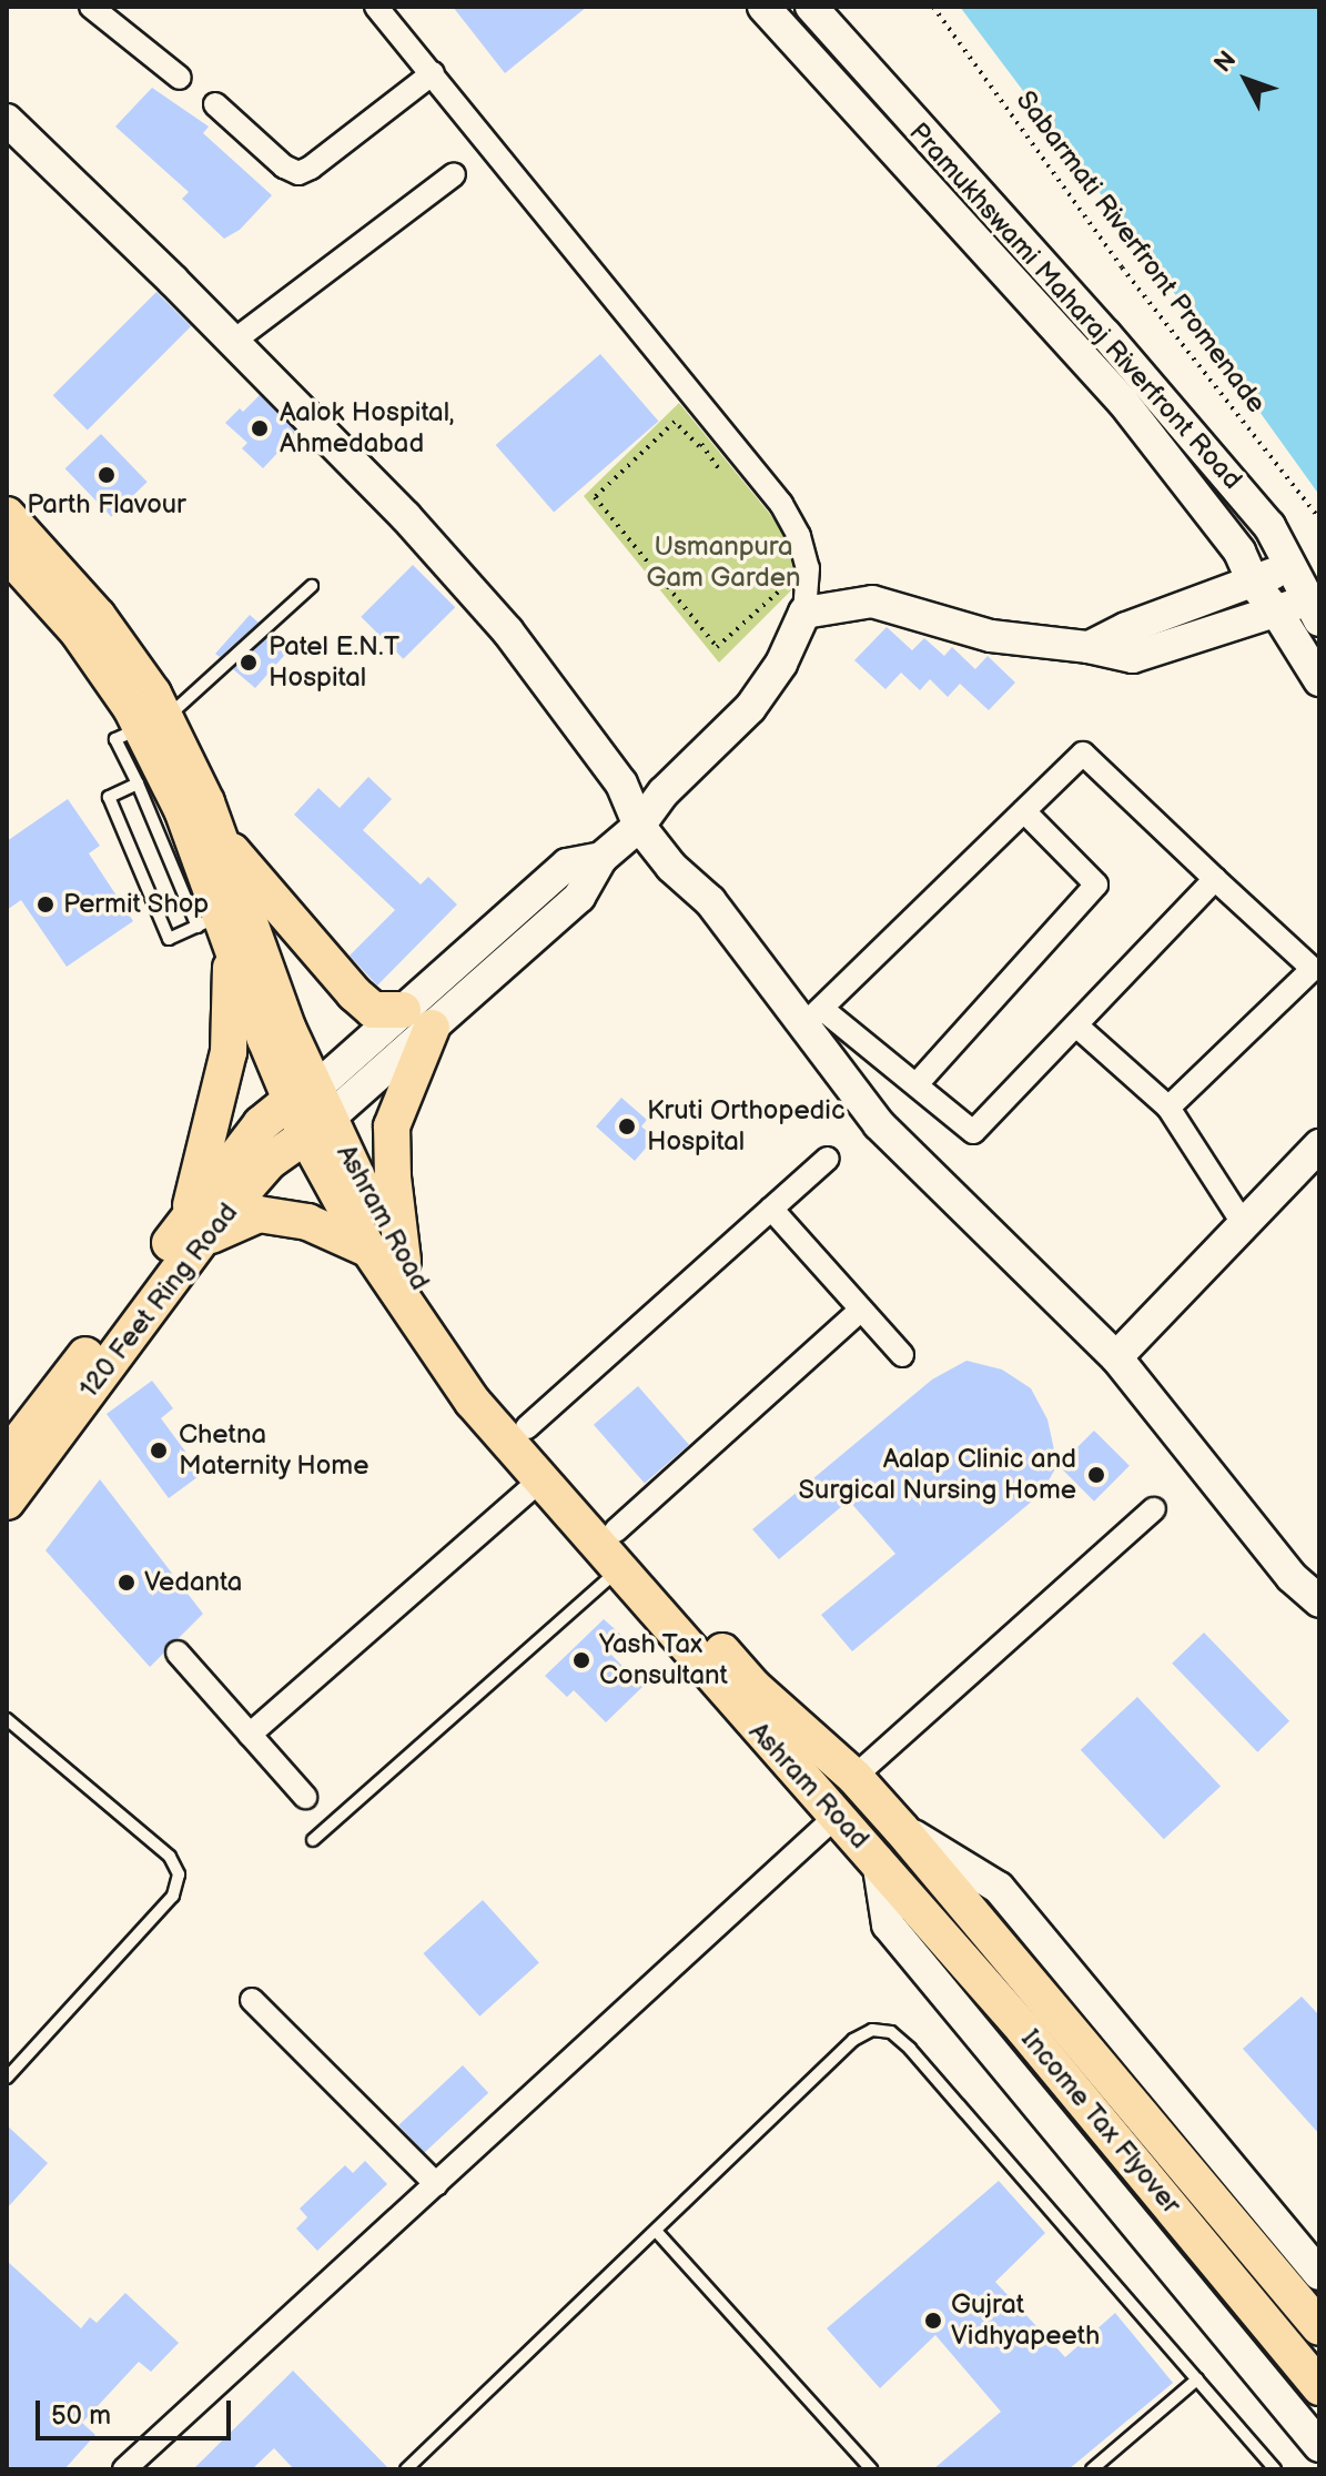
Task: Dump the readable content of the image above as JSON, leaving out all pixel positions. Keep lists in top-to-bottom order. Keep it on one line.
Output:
{"streets":{"main road":["Pramukhswami Maharaj Riverfront Road","Ashram Road","120 Feet Ring Road","Income Tax Flyover"],"path":["Sabarmati Riverfront Promenade"]},"crossings":[["Ashram Road","120 Feet Ring Road"],["Ashram Road","Income Tax Flyover"]],"parks":["Usmanpura Gam Garden"],"places":["Aalok Hospital, Ahmedabad","Parth Flavour","Patel E.N.T Hospital","Permit Shop","Kruti Orthopedic Hospital","Chetna Maternity Home","Aalap Clinic and Surgical Nursing Home","Vedanta","Yash Tax Consultant","Gujrat Vidhyapeeth"],"scale_bar":"50 m","north":"top left"}
